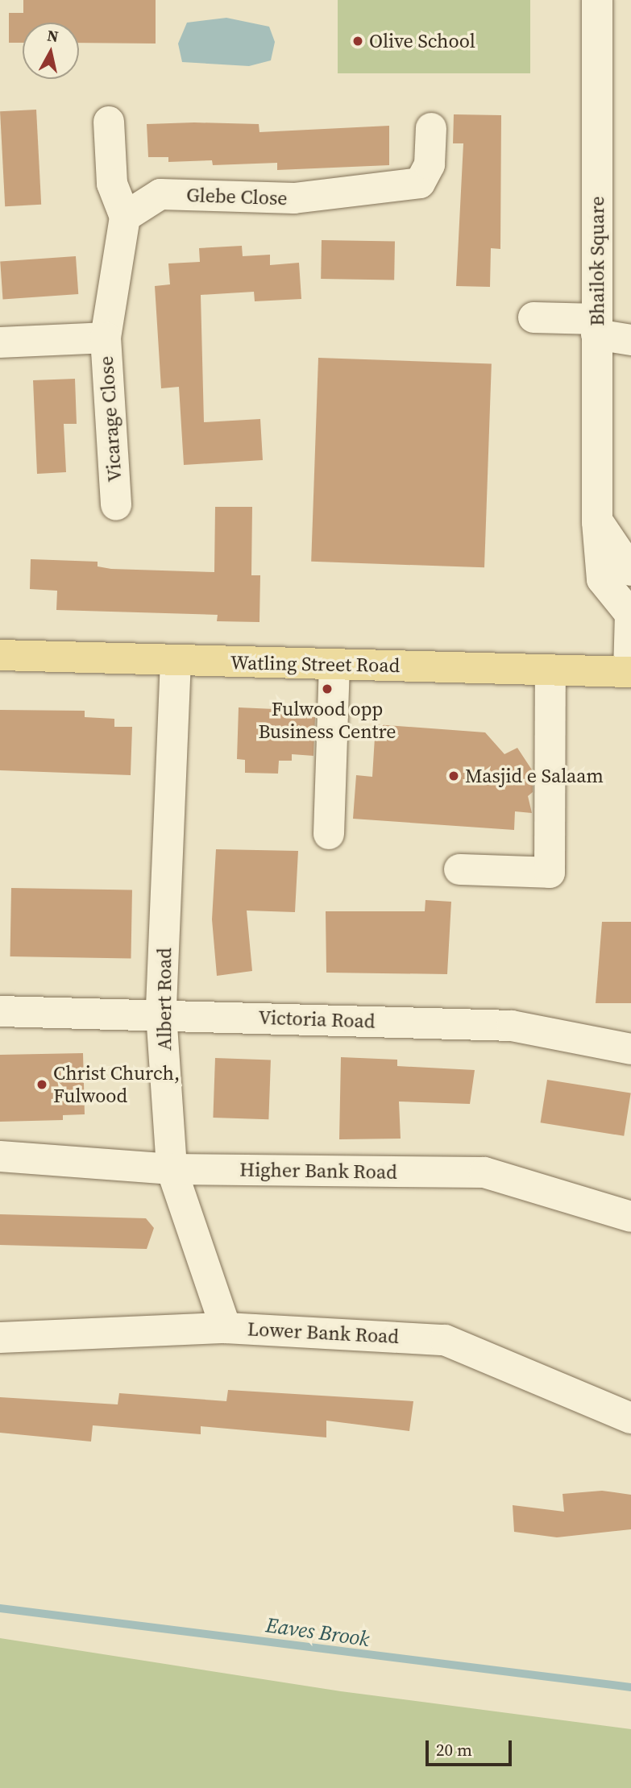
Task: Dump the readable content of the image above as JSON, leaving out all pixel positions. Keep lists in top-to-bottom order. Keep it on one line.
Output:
{"streets":{"main road":["Watling Street Road"],"street":["Glebe Close","Bhailok Square","Vicarage Close","Albert Road","Victoria Road","Higher Bank Road","Lower Bank Road"]},"crossings":[["Bhailok Square","Watling Street Road"],["Watling Street Road","Albert Road"],["Albert Road","Victoria Road"],["Albert Road","Higher Bank Road"],["Albert Road","Lower Bank Road"]],"water":["Eaves Brook"],"places":["Olive School","Fulwood opp Business Centre","Masjid e Salaam","Christ Church, Fulwood"],"scale_bar":"20 m","north":"top"}
